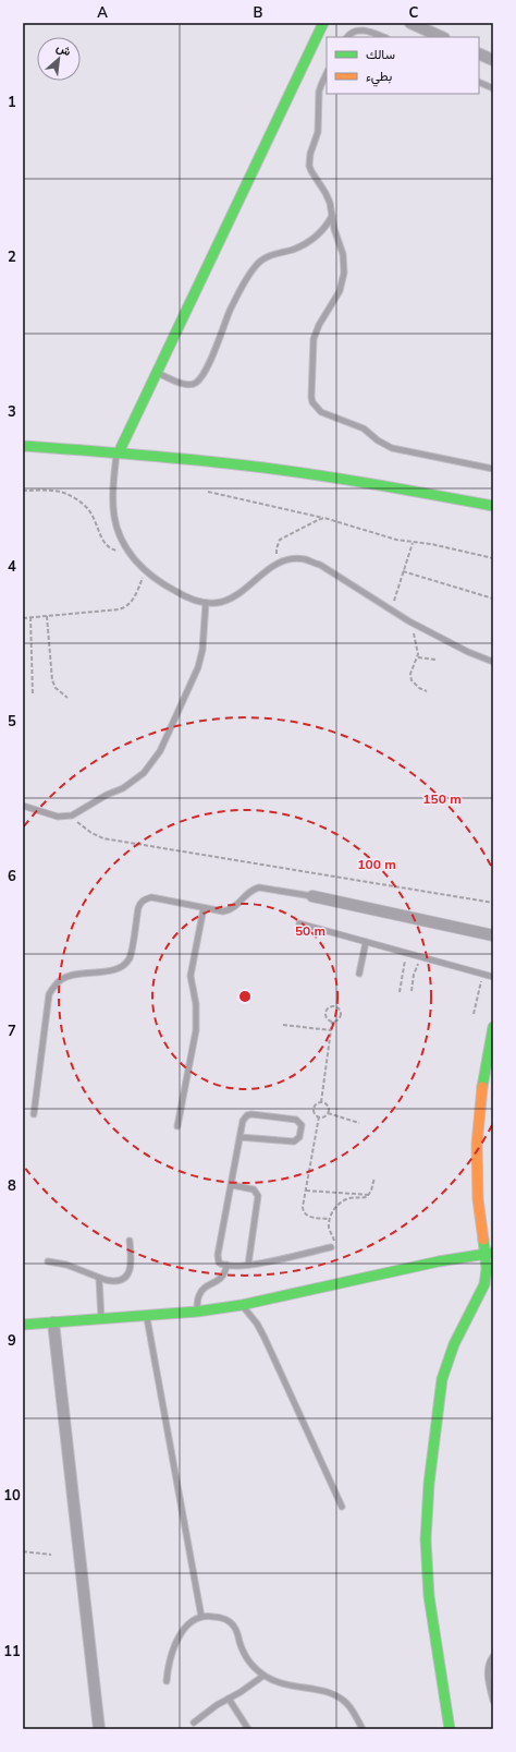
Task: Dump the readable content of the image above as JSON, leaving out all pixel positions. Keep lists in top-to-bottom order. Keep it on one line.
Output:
{"legend":["سالك","بطيء"],"north":"top right","grid":{"columns":["A","B","C"],"rows":["1","2","3","4","5","6","7","8","9","10","11"]},"rings":["150 m","100 m","50 m"]}
